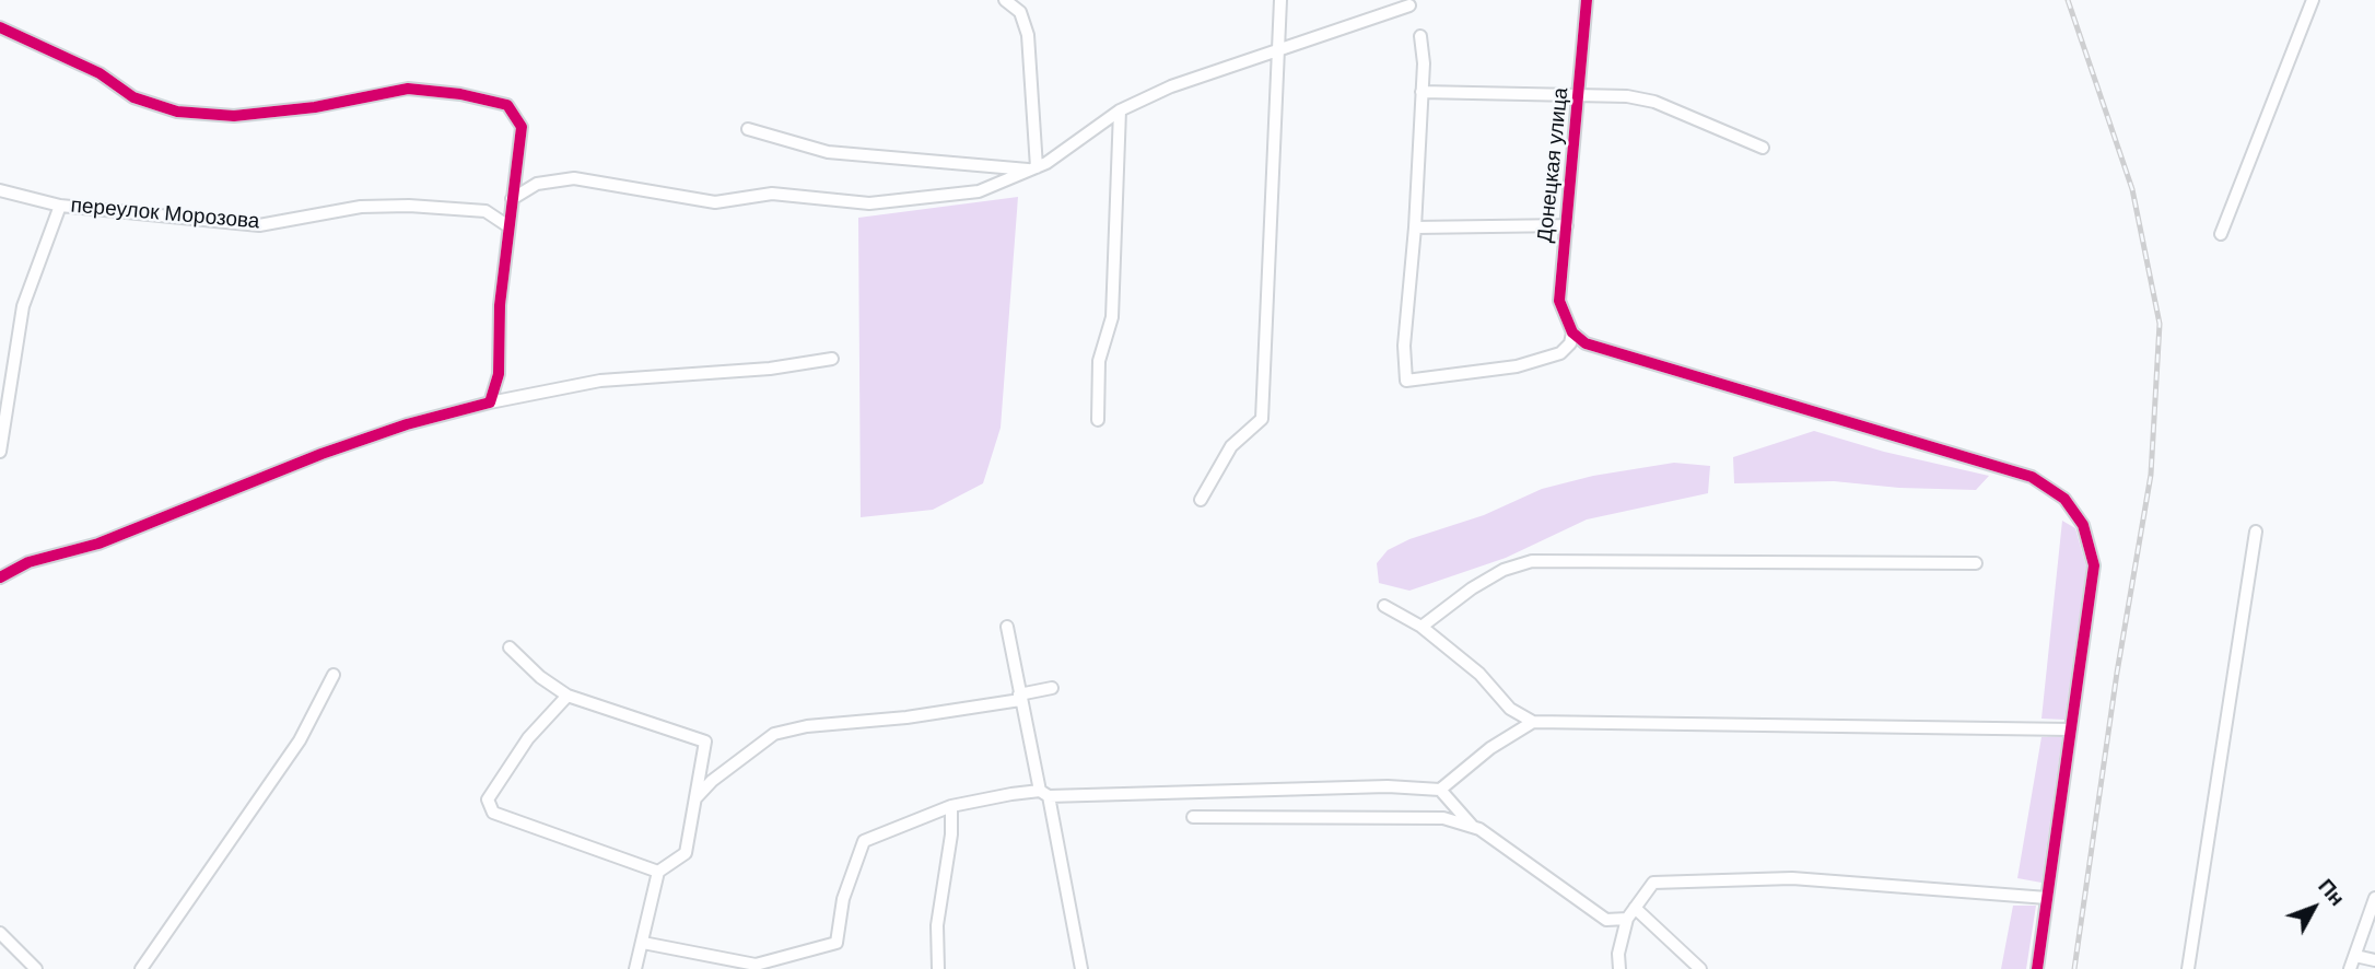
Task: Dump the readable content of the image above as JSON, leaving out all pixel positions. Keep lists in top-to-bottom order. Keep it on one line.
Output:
{"streets":{"street":["Донецкая улица","переулок Морозова"]},"north":"top right"}
